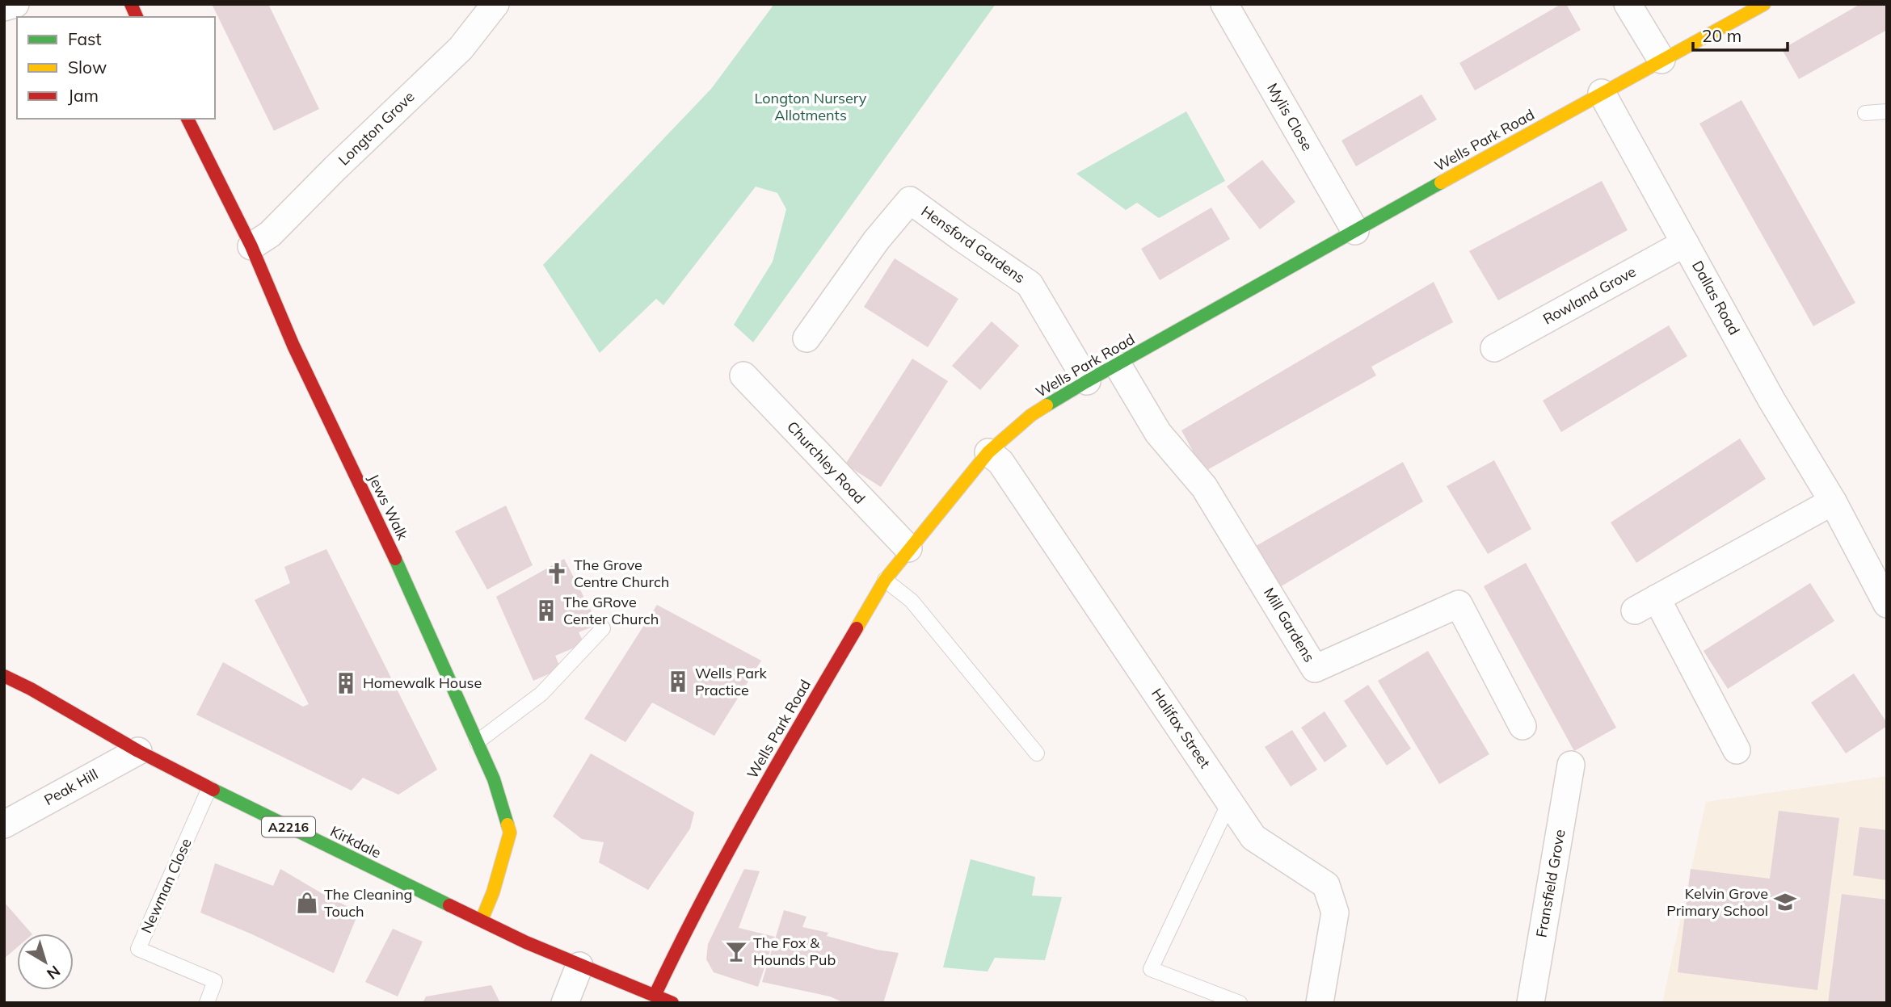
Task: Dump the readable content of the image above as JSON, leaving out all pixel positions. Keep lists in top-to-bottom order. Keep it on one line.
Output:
{"streets":{"street":["Mylis Close","Longton Grove","Wells Park Road","Hensford Gardens","Rowland Grove","Dallas Road","Churchley Road","Jews Walk","Mill Gardens","Halifax Street","Peak Hill","A2216","Kirkdale","Fransfield Grove"],"lane":["Newman Close"]},"crossings":[["Mylis Close","Wells Park Road"],["Longton Grove","Jews Walk"],["Wells Park Road","Hensford Gardens"],["Wells Park Road","Dallas Road"],["Wells Park Road","Churchley Road"],["Wells Park Road","Mill Gardens"],["Wells Park Road","Halifax Street"],["Wells Park Road","Kirkdale"],["Rowland Grove","Dallas Road"],["Jews Walk","Kirkdale"],["Peak Hill","Kirkdale"],["Kirkdale","Newman Close"]],"parks":["Longton Nursery Allotments"],"places":{"church":["The Grove Centre Church"],"building":["The GRove Center Church","Wells Park Practice","Homewalk House"],"school or university":["Kelvin Grove Primary School"],"shop":["The Cleaning Touch"],"bar":["The Fox & Hounds Pub"]},"legend":["Fast","Slow","Jam"],"scale_bar":"20 m","north":"bottom right"}
